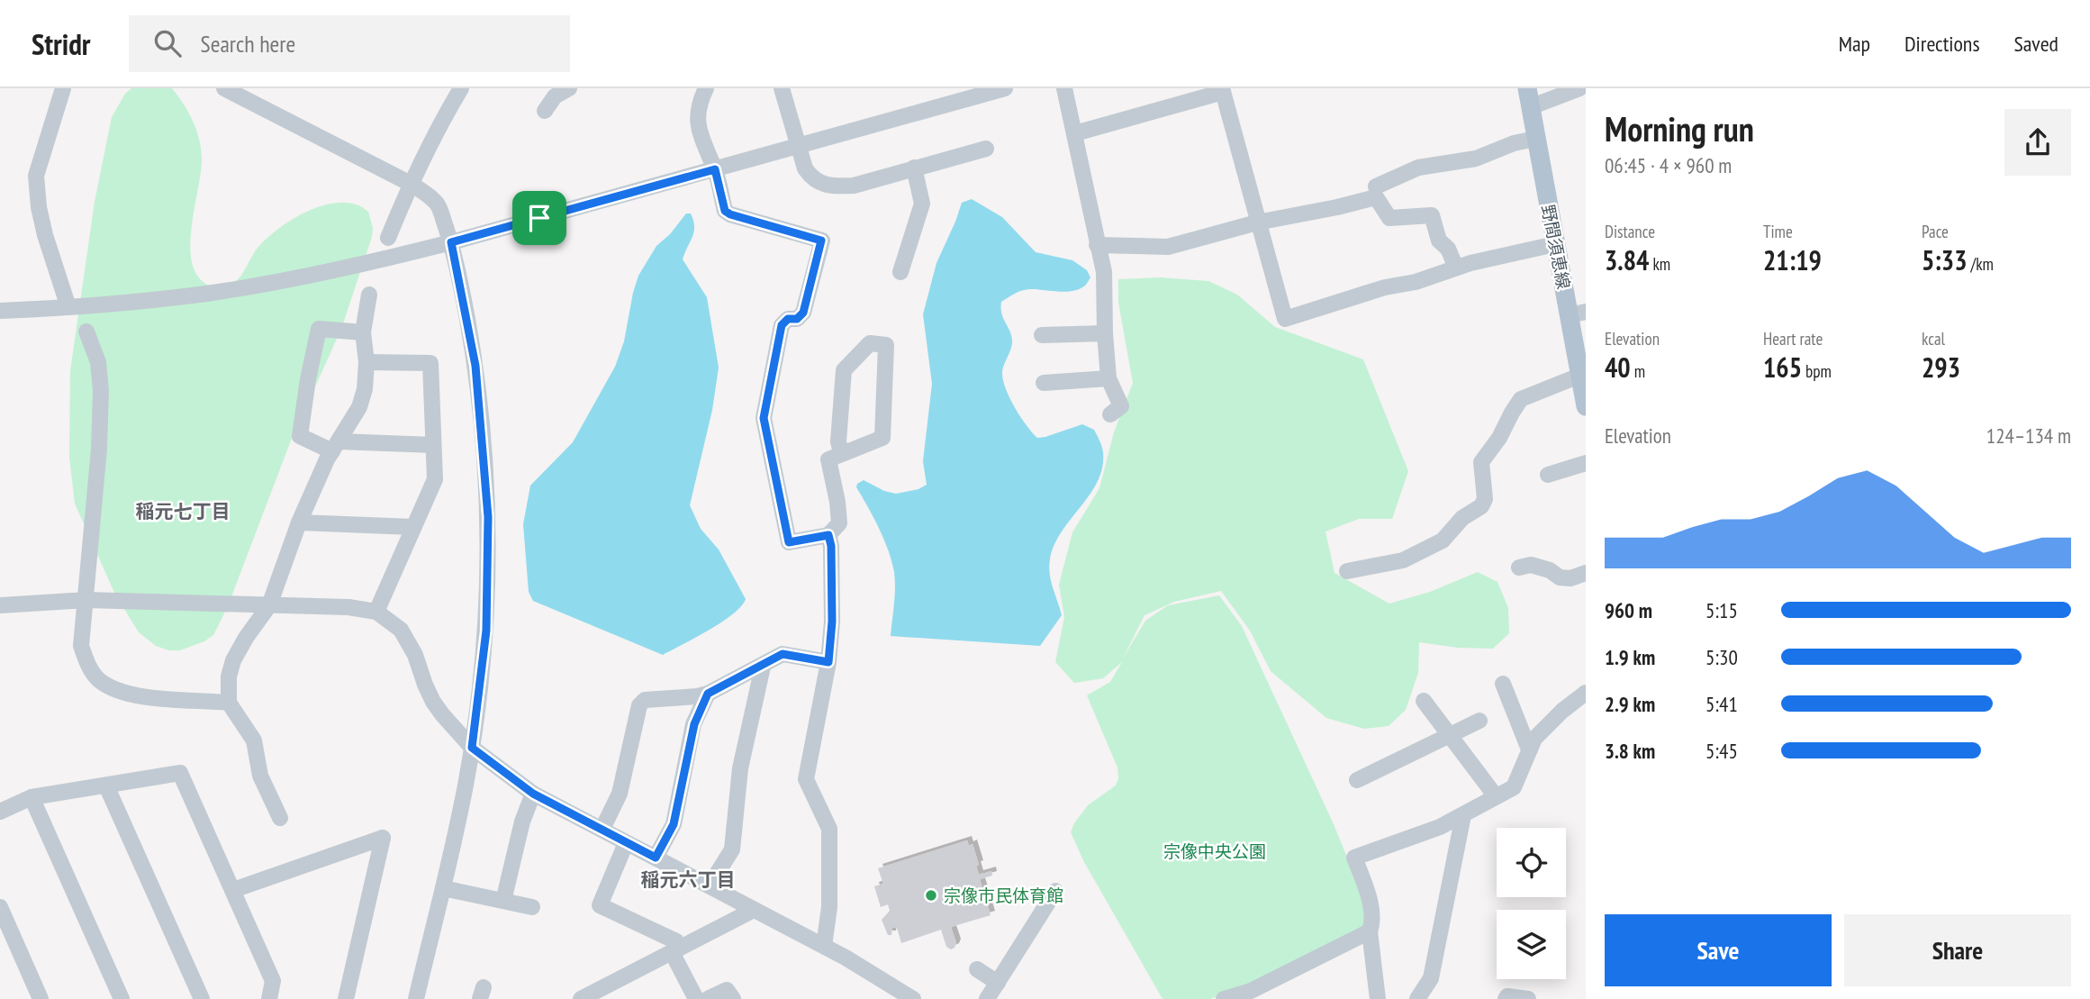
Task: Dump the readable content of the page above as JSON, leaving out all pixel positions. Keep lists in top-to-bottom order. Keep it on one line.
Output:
{"streets":{"main road":["野間須恵線"]},"districts":["稲元七丁目","稲元六丁目"],"parks":["宗像中央公園"],"places":["宗像市民体育館"],"page":{"header":"Stridr","search":"Search here","nav":["Map","Directions","Saved"],"heading":["Morning run","06:45 · 4 × 960 m"],"stats":[["Distance","3.84 km"],["Time","21:19"],["Pace","5:33 /km"],["Elevation","40 m"],["Heart rate","165 bpm"],["kcal","293"]],"chart":["Elevation","124–134 m"],"list":[{"name":"960 m","note":"5:15"},{"name":"1.9 km","note":"5:30"},{"name":"2.9 km","note":"5:41"},{"name":"3.8 km","note":"5:45"}],"buttons":["Save","Share"]}}
